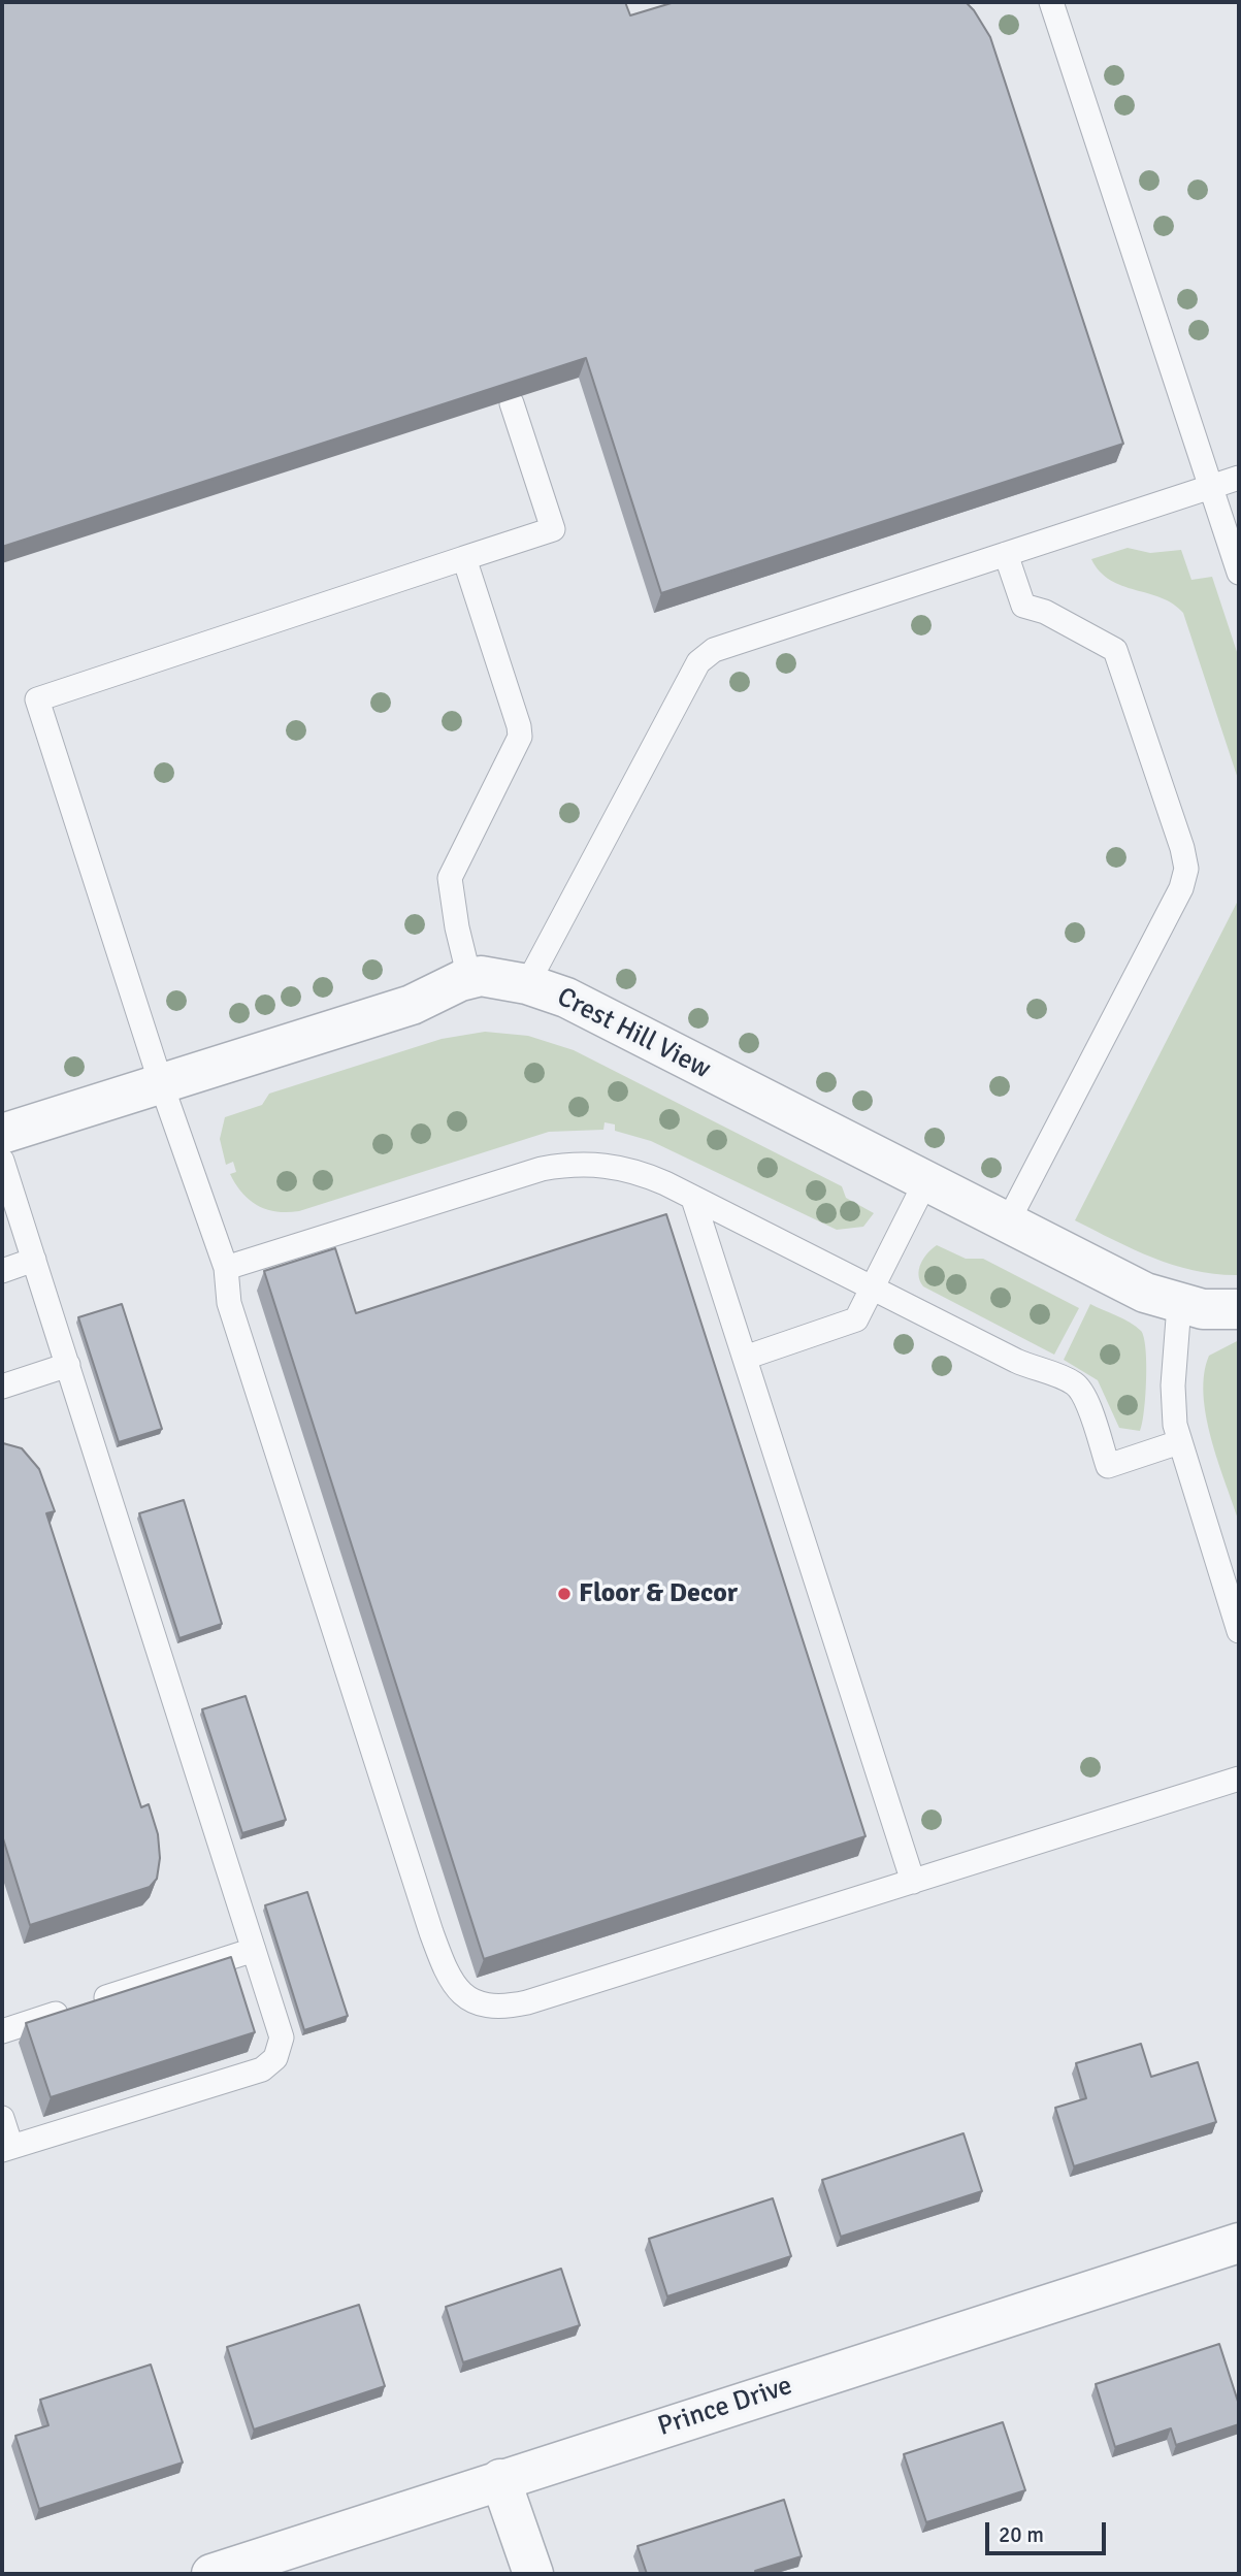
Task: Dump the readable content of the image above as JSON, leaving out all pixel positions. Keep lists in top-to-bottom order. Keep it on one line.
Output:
{"streets":{"street":["Crest Hill View","Prince Drive"]},"places":["Floor & Decor"],"scale_bar":"20 m"}
